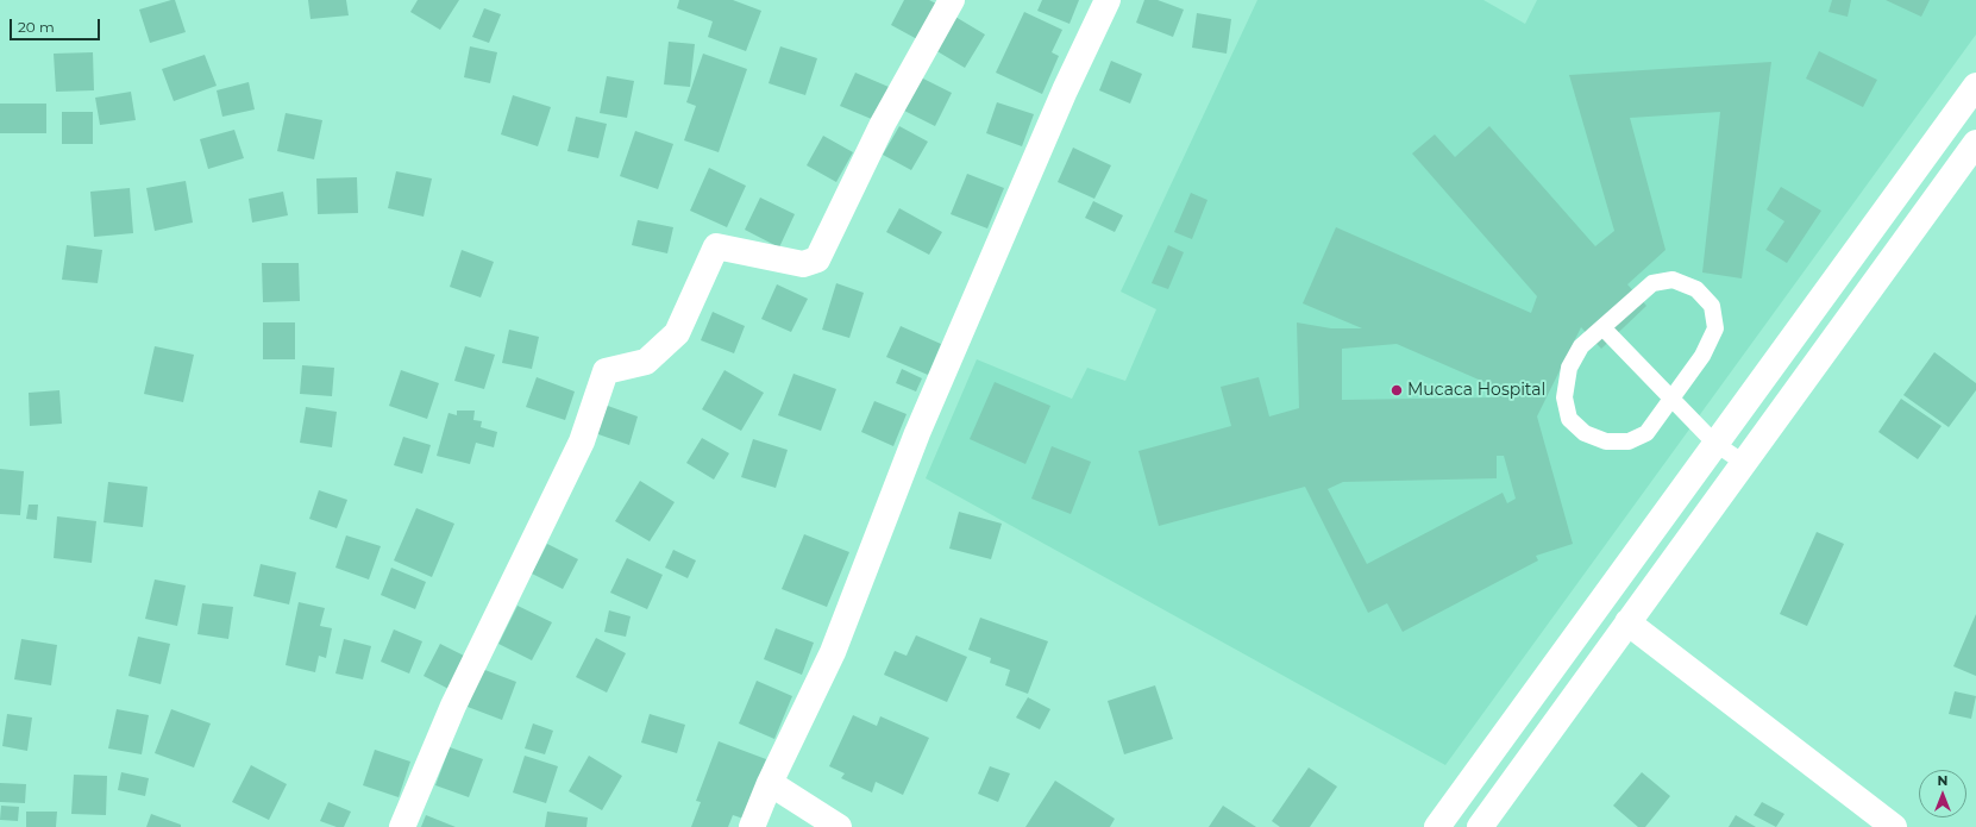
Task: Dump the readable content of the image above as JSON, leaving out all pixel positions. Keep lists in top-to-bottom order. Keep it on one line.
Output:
{"places":["Mucaca Hospital"],"scale_bar":"20 m","north":"top"}
